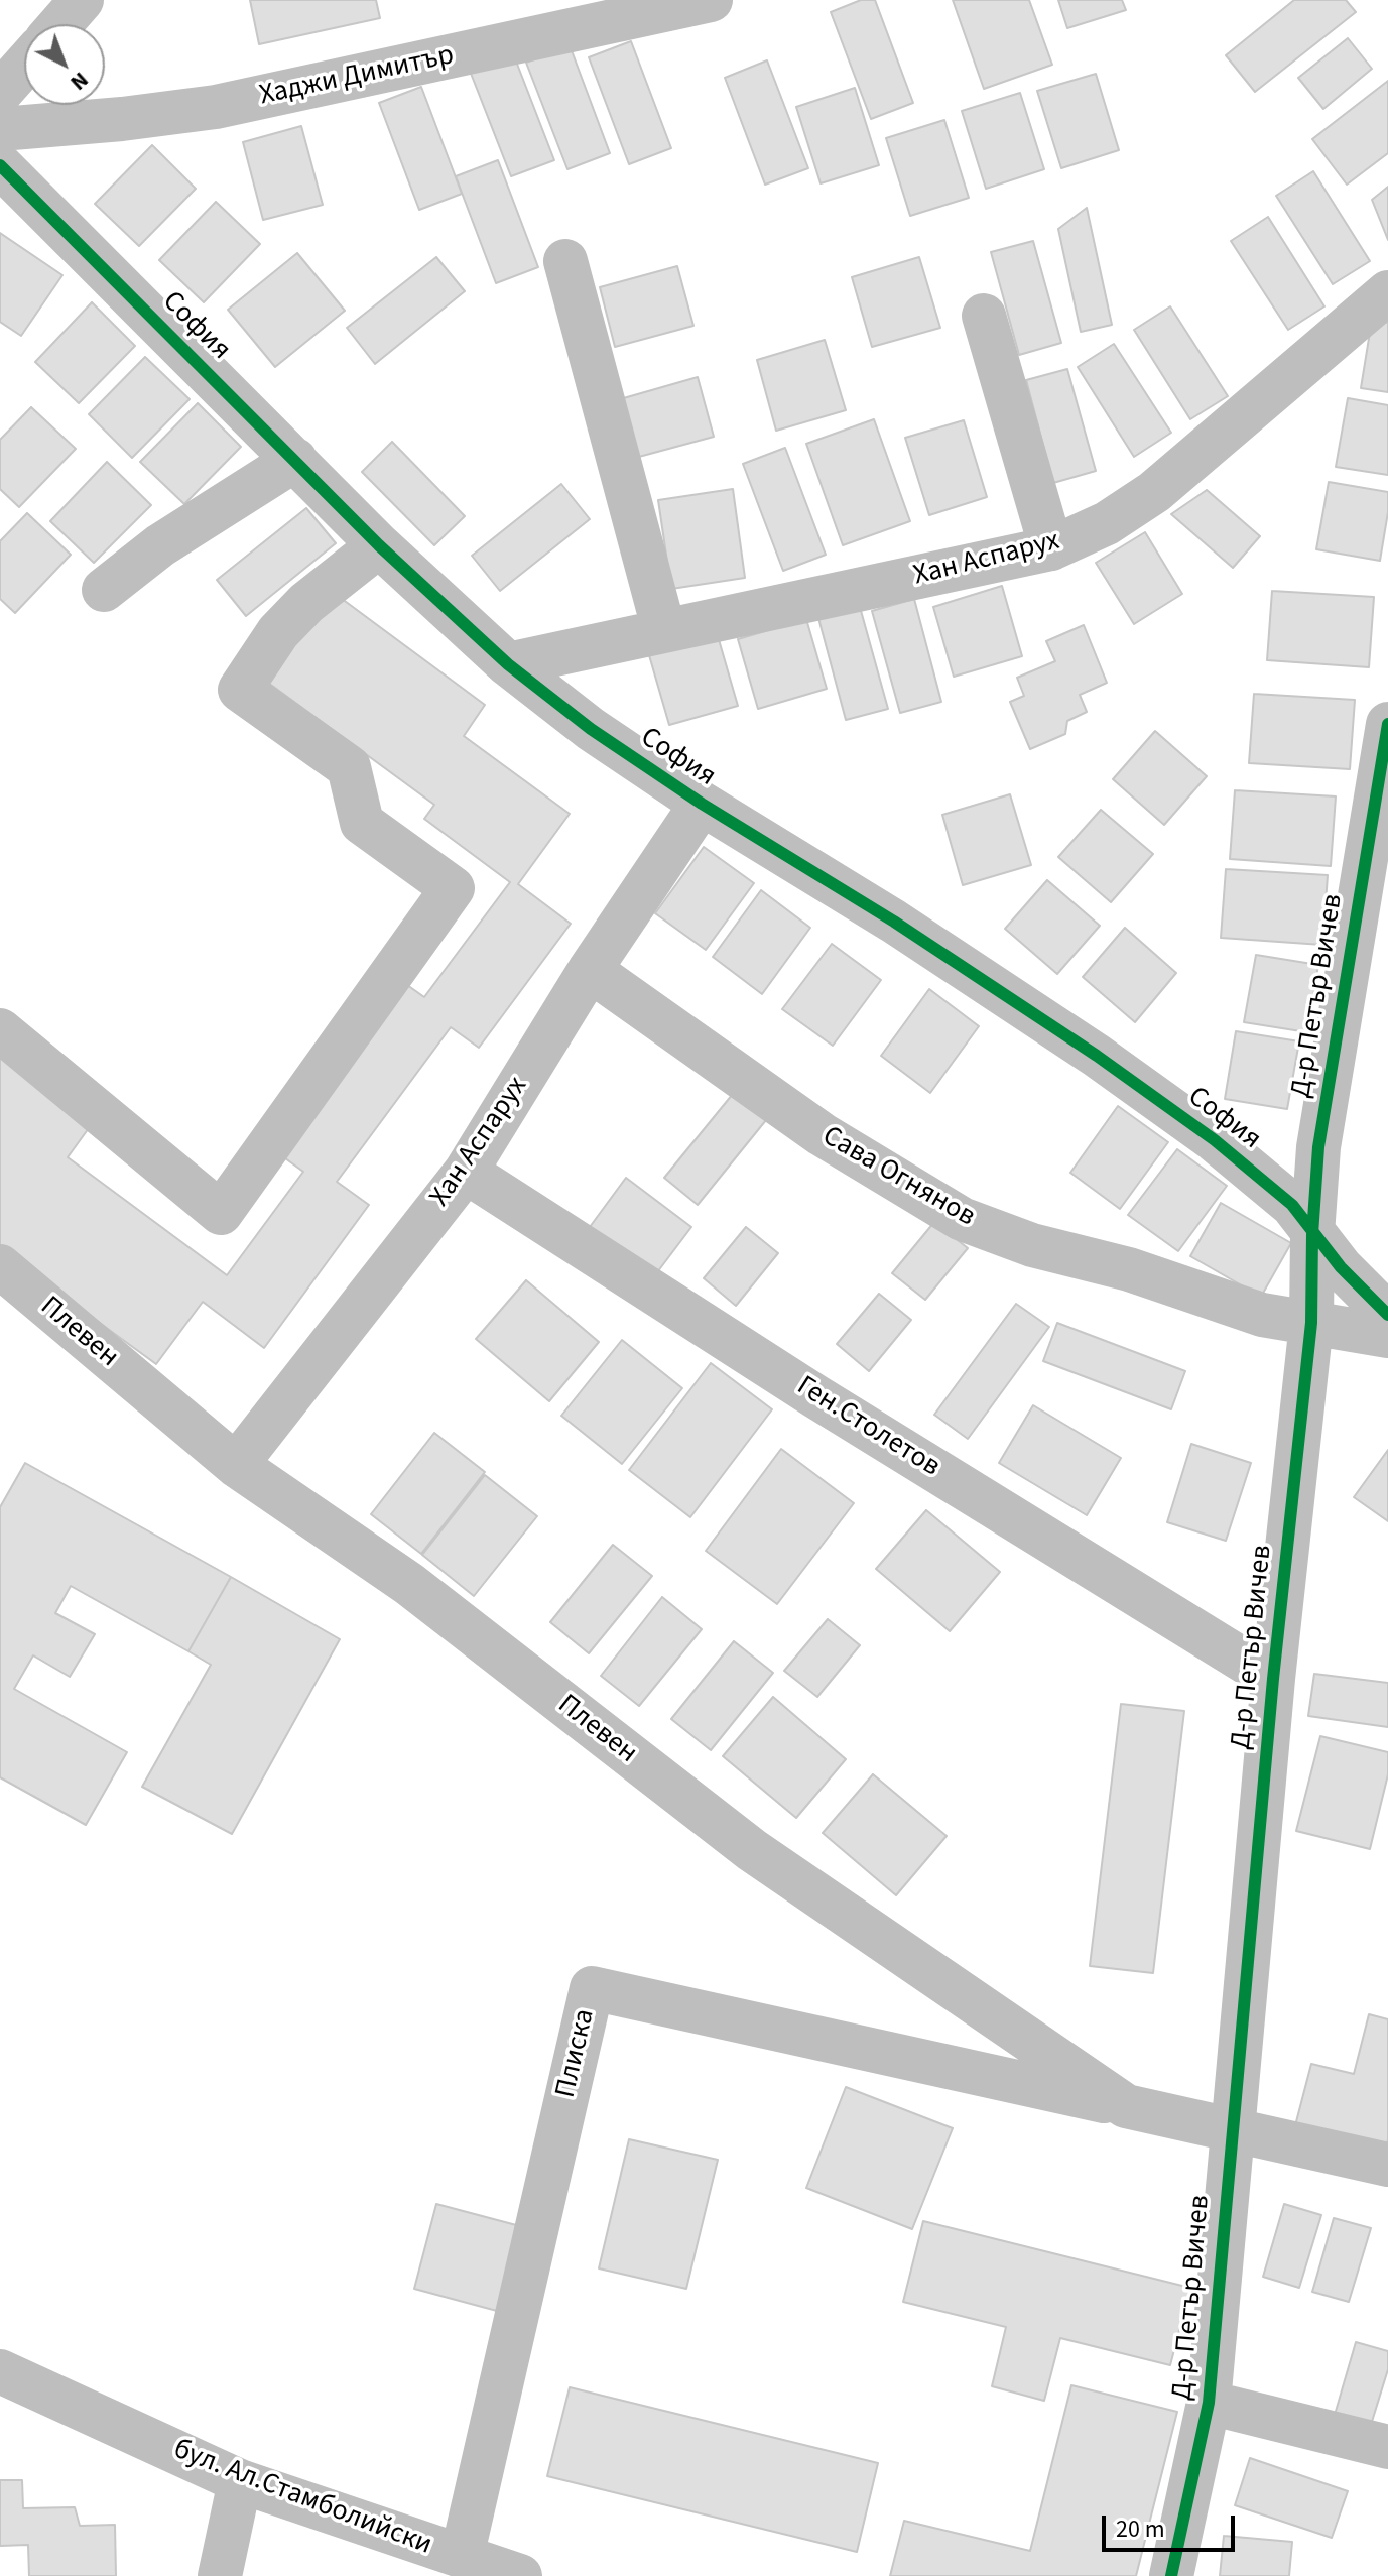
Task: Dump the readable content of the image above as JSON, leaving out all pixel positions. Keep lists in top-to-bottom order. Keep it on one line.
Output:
{"streets":{"street":["Хаджи Димитър","София","Хан Аспарух","Д-р Петър Вичев","Сава Огнянов","Плевен","Ген.Столетов","Плиска","бул. Ал.Стамболийски"]},"crossings":[["София","Хан Аспарух"],["София","Д-р Петър Вичев"],["Хан Аспарух","Сава Огнянов"],["Хан Аспарух","Плевен"],["Хан Аспарух","Ген.Столетов"],["Д-р Петър Вичев","Сава Огнянов"],["Д-р Петър Вичев","Плевен"],["Д-р Петър Вичев","Ген.Столетов"],["Плевен","Плиска"],["Плиска","бул. Ал.Стамболийски"]],"scale_bar":"20 m","north":"bottom right"}
